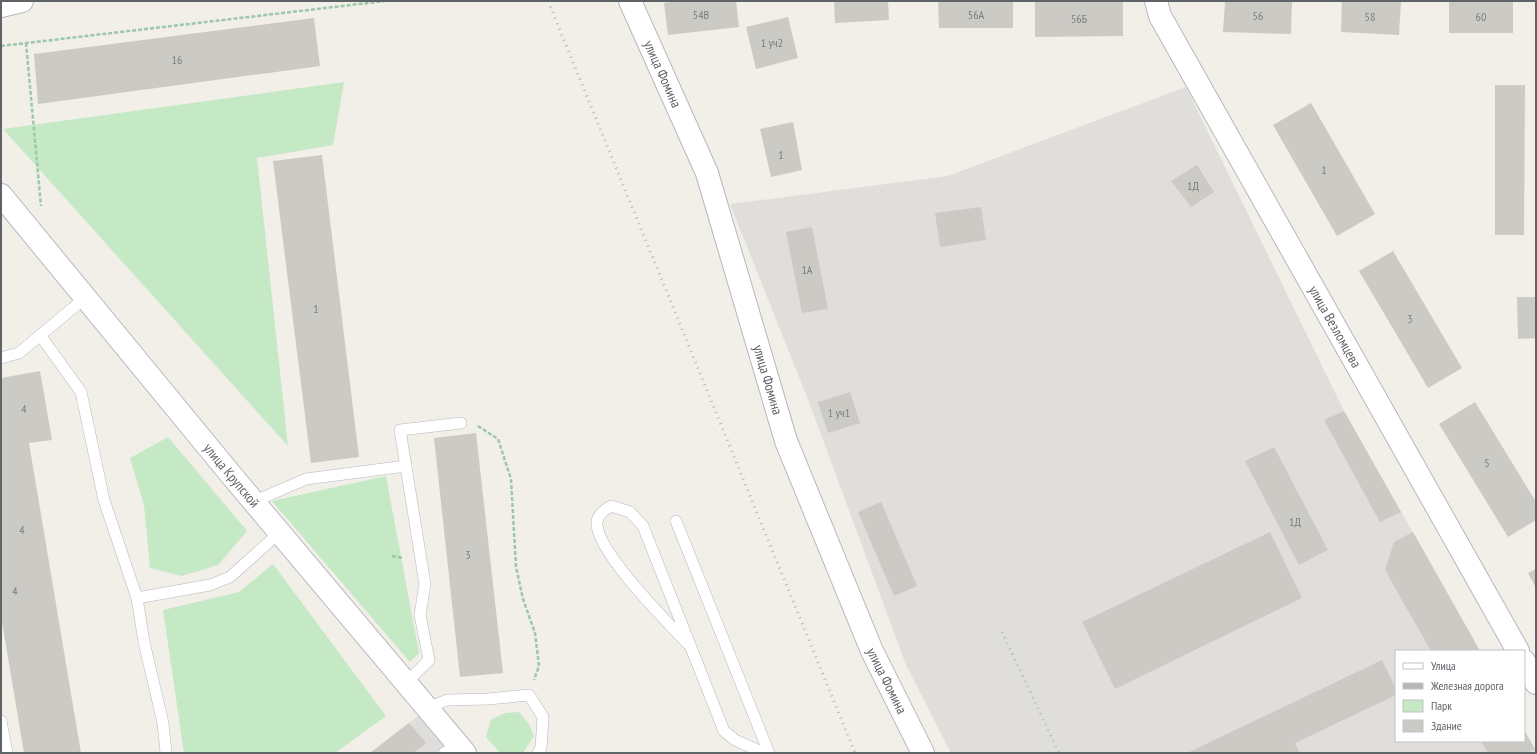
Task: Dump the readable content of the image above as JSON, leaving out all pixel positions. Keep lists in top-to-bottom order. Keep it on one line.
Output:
{"streets":{"street":["улица Фомина","улица Везломцева","улица Крупской"]},"house_numbers":["54В","56А","56","58","60","56Б","1 уч2","16","1","1","1Д","1А","1","3","4","1 уч1","5","1Д","4","3","4"],"legend":["Улица","Железная дорога","Парк","Здание"]}
